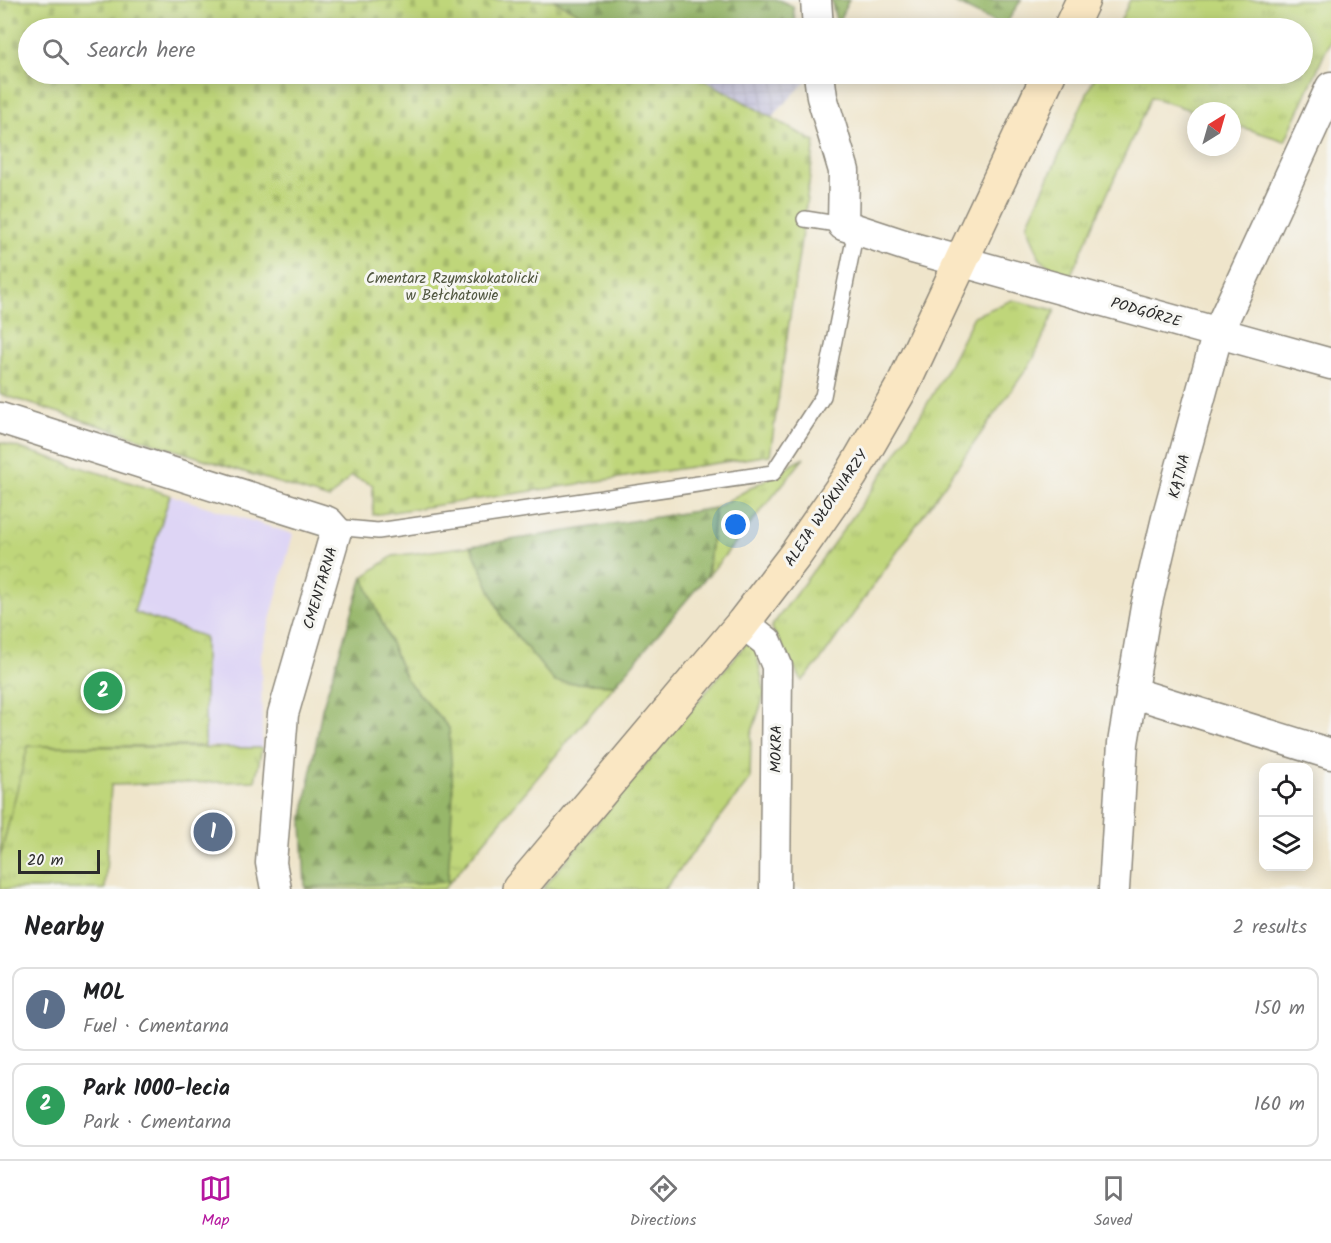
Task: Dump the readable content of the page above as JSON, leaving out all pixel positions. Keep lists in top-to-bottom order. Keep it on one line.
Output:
{"streets":{"main road":["ALEJA WŁÓKNIARZY"],"street":["PODGÓRZE","KĄTNA","CMENTARNA","MOKRA"]},"crossings":[["PODGÓRZE","KĄTNA"],["PODGÓRZE","ALEJA WŁÓKNIARZY"],["ALEJA WŁÓKNIARZY","MOKRA"]],"parks":["Cmentarz Rzymskokatolicki w Bełchatowie"],"scale_bar":"20 m","north":"top right","page":{"search":"Search here","pins":["2","1"],"scale":"20 m","heading":["Nearby","2 results"],"list":[{"mark":"1","name":"MOL","note":"Fuel · Cmentarna","value":"150 m"},{"mark":"2","name":"Park 1000-lecia","note":"Park · Cmentarna","value":"160 m"}],"nav":["Map","Directions","Saved"]}}
